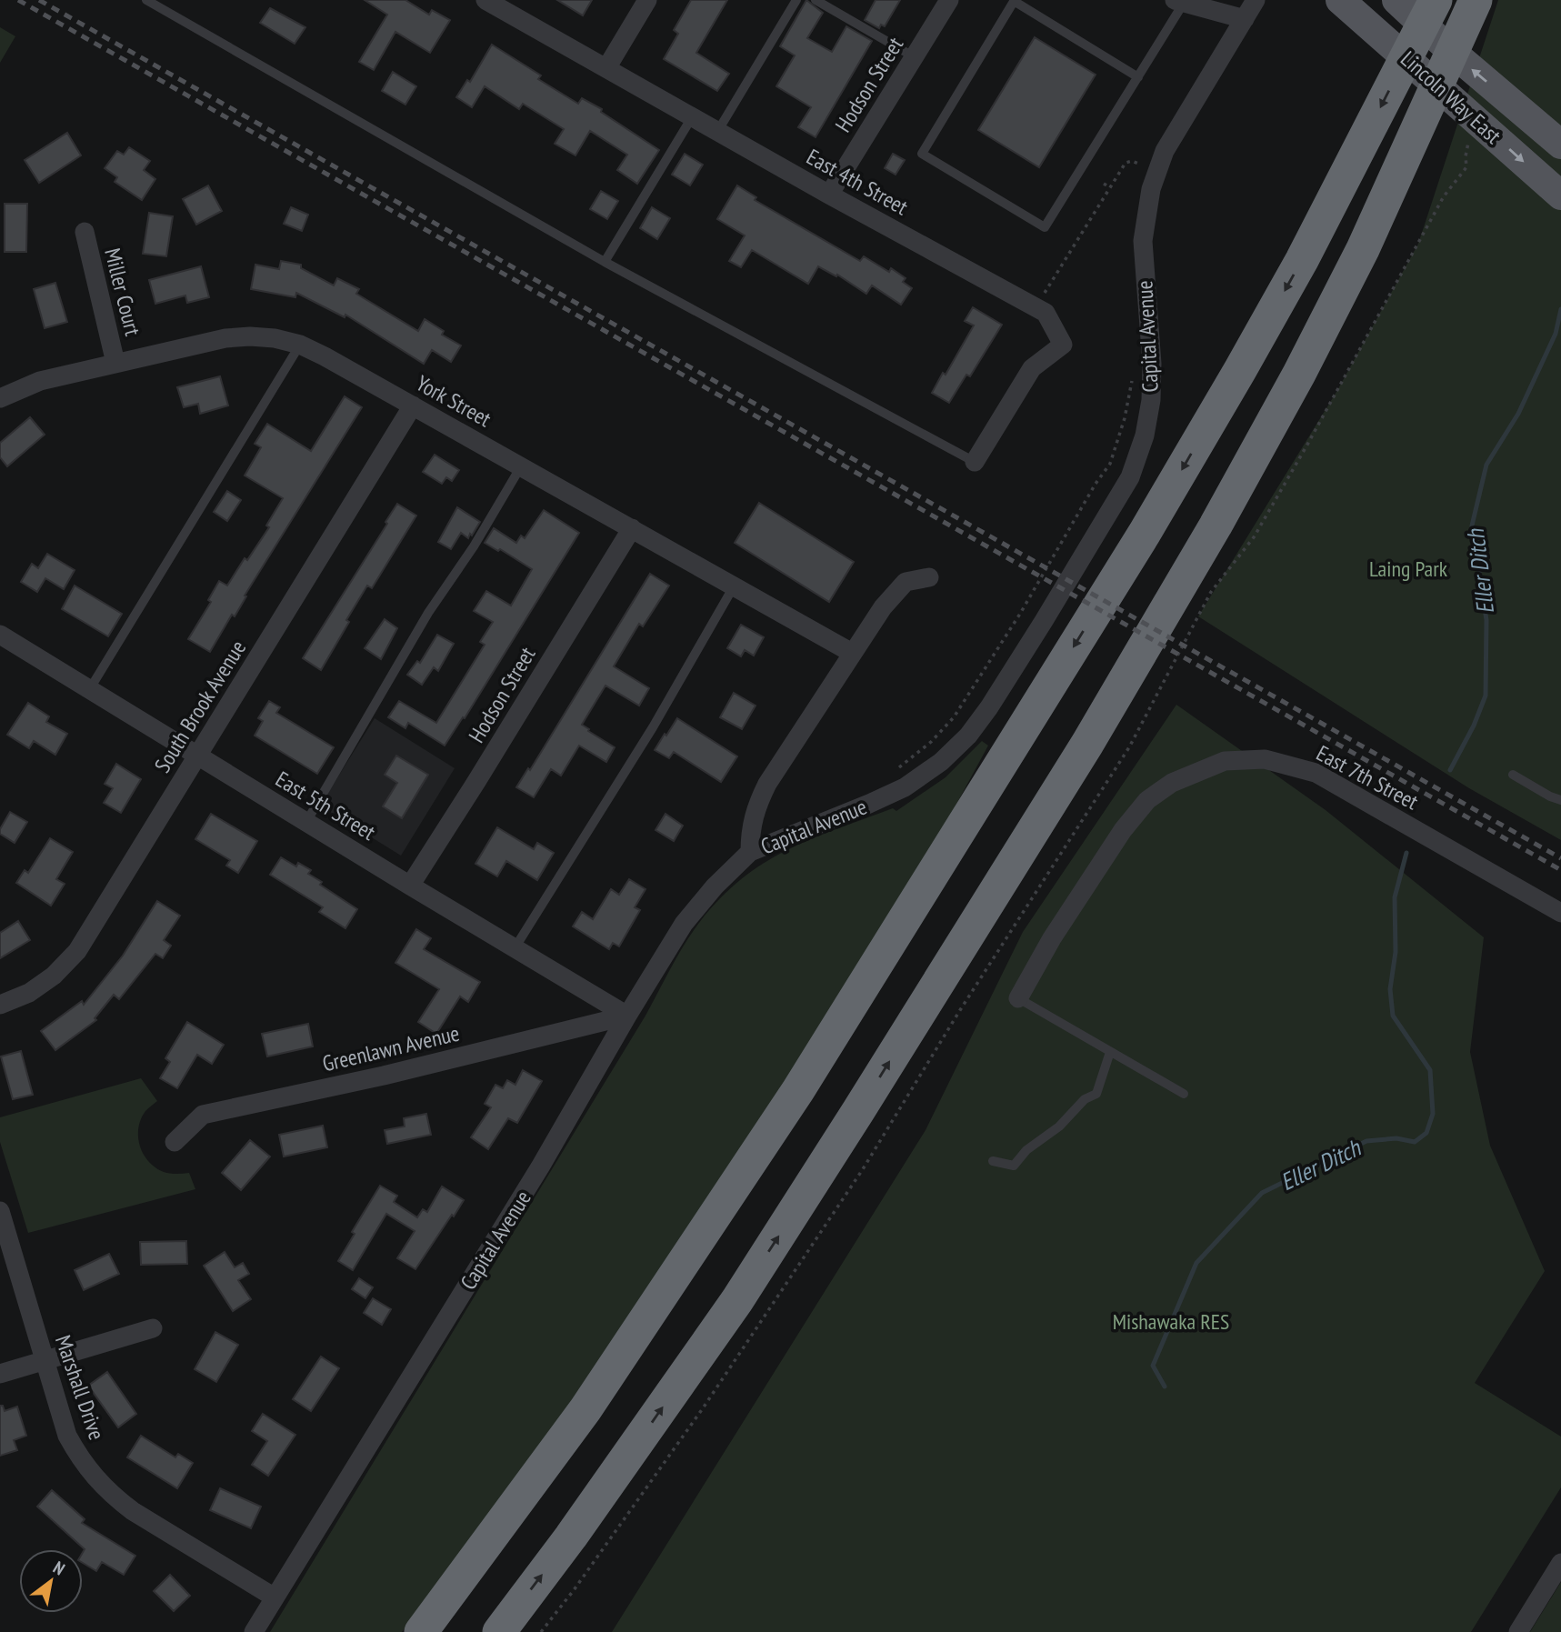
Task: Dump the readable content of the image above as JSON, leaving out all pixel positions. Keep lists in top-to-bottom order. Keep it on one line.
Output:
{"streets":{"main road":["Lincoln Way East"],"street":["Hodson Street","East 4th Street","Miller Court","Capital Avenue","York Street","South Brook Avenue","East 7th Street","East 5th Street","Greenlawn Avenue","Marshall Drive"]},"crossings":[["Hodson Street","East 4th Street"],["Hodson Street","York Street"],["Hodson Street","East 5th Street"],["Miller Court","York Street"],["Capital Avenue","East 5th Street"],["Capital Avenue","Greenlawn Avenue"],["Capital Avenue","Marshall Drive"],["York Street","South Brook Avenue"],["South Brook Avenue","East 5th Street"],["East 5th Street","Greenlawn Avenue"]],"water":["Eller Ditch"],"parks":["Laing Park","Mishawaka RES"],"north":"top right"}
